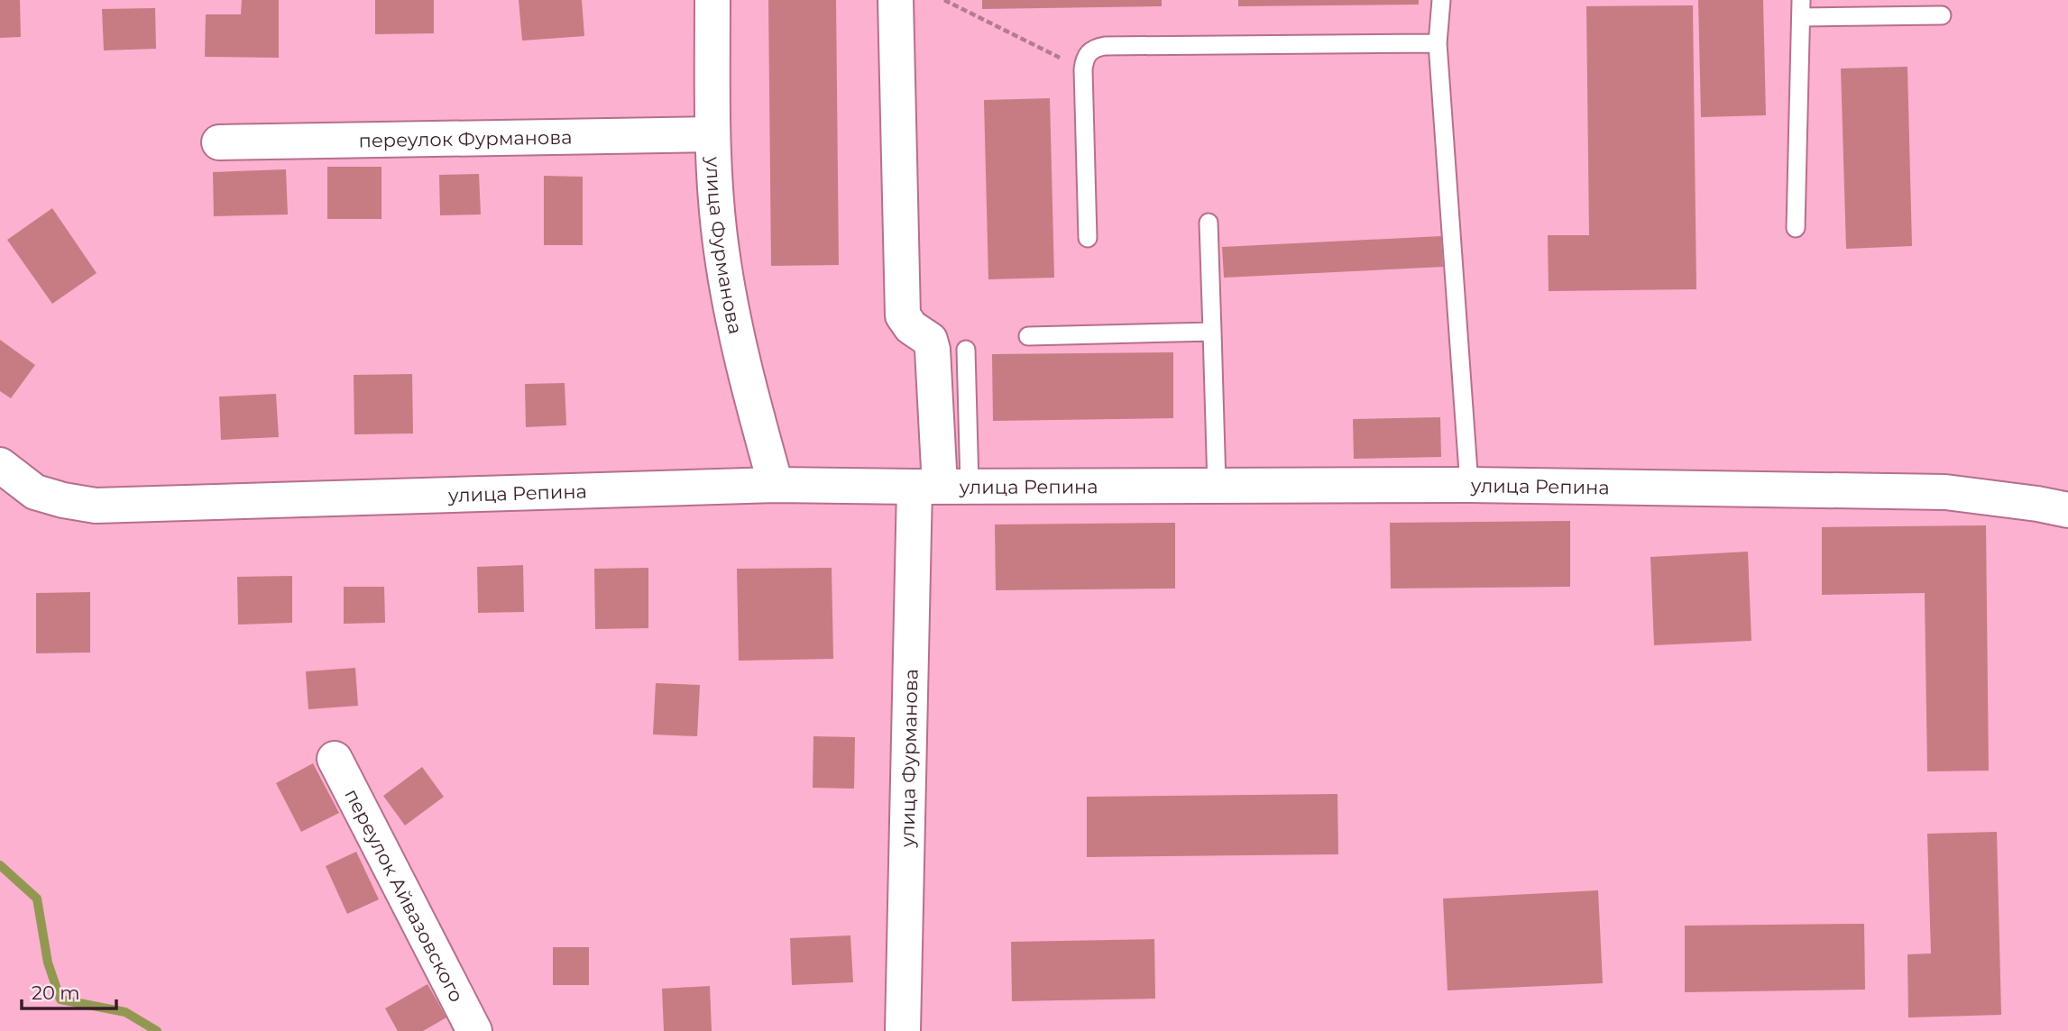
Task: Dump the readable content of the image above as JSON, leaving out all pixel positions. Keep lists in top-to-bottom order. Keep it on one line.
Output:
{"streets":{"street":["переулок Фурманова","улица Фурманова","улица Репина","переулок Айвазовского"]},"crossings":[["переулок Фурманова","улица Фурманова"],["улица Фурманова","улица Репина"]],"scale_bar":"20 m"}
